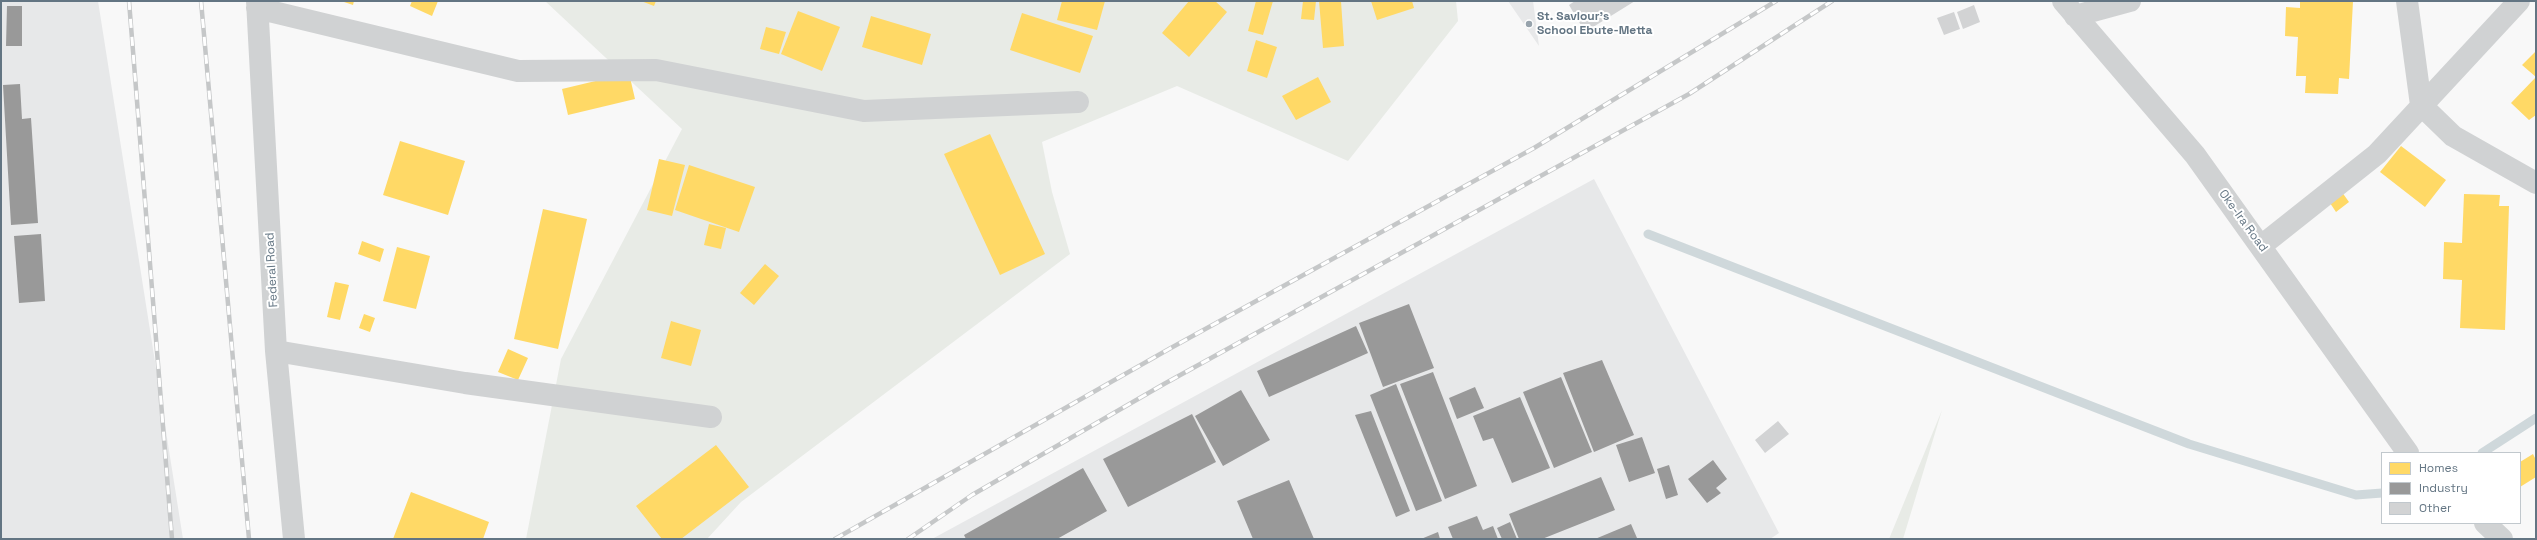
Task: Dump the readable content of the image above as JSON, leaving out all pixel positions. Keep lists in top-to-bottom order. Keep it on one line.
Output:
{"streets":{"street":["Oke-Ira Road","Federal Road"]},"places":["St. Saviour's School Ebute-Metta"],"legend":["Homes","Industry","Other"]}
